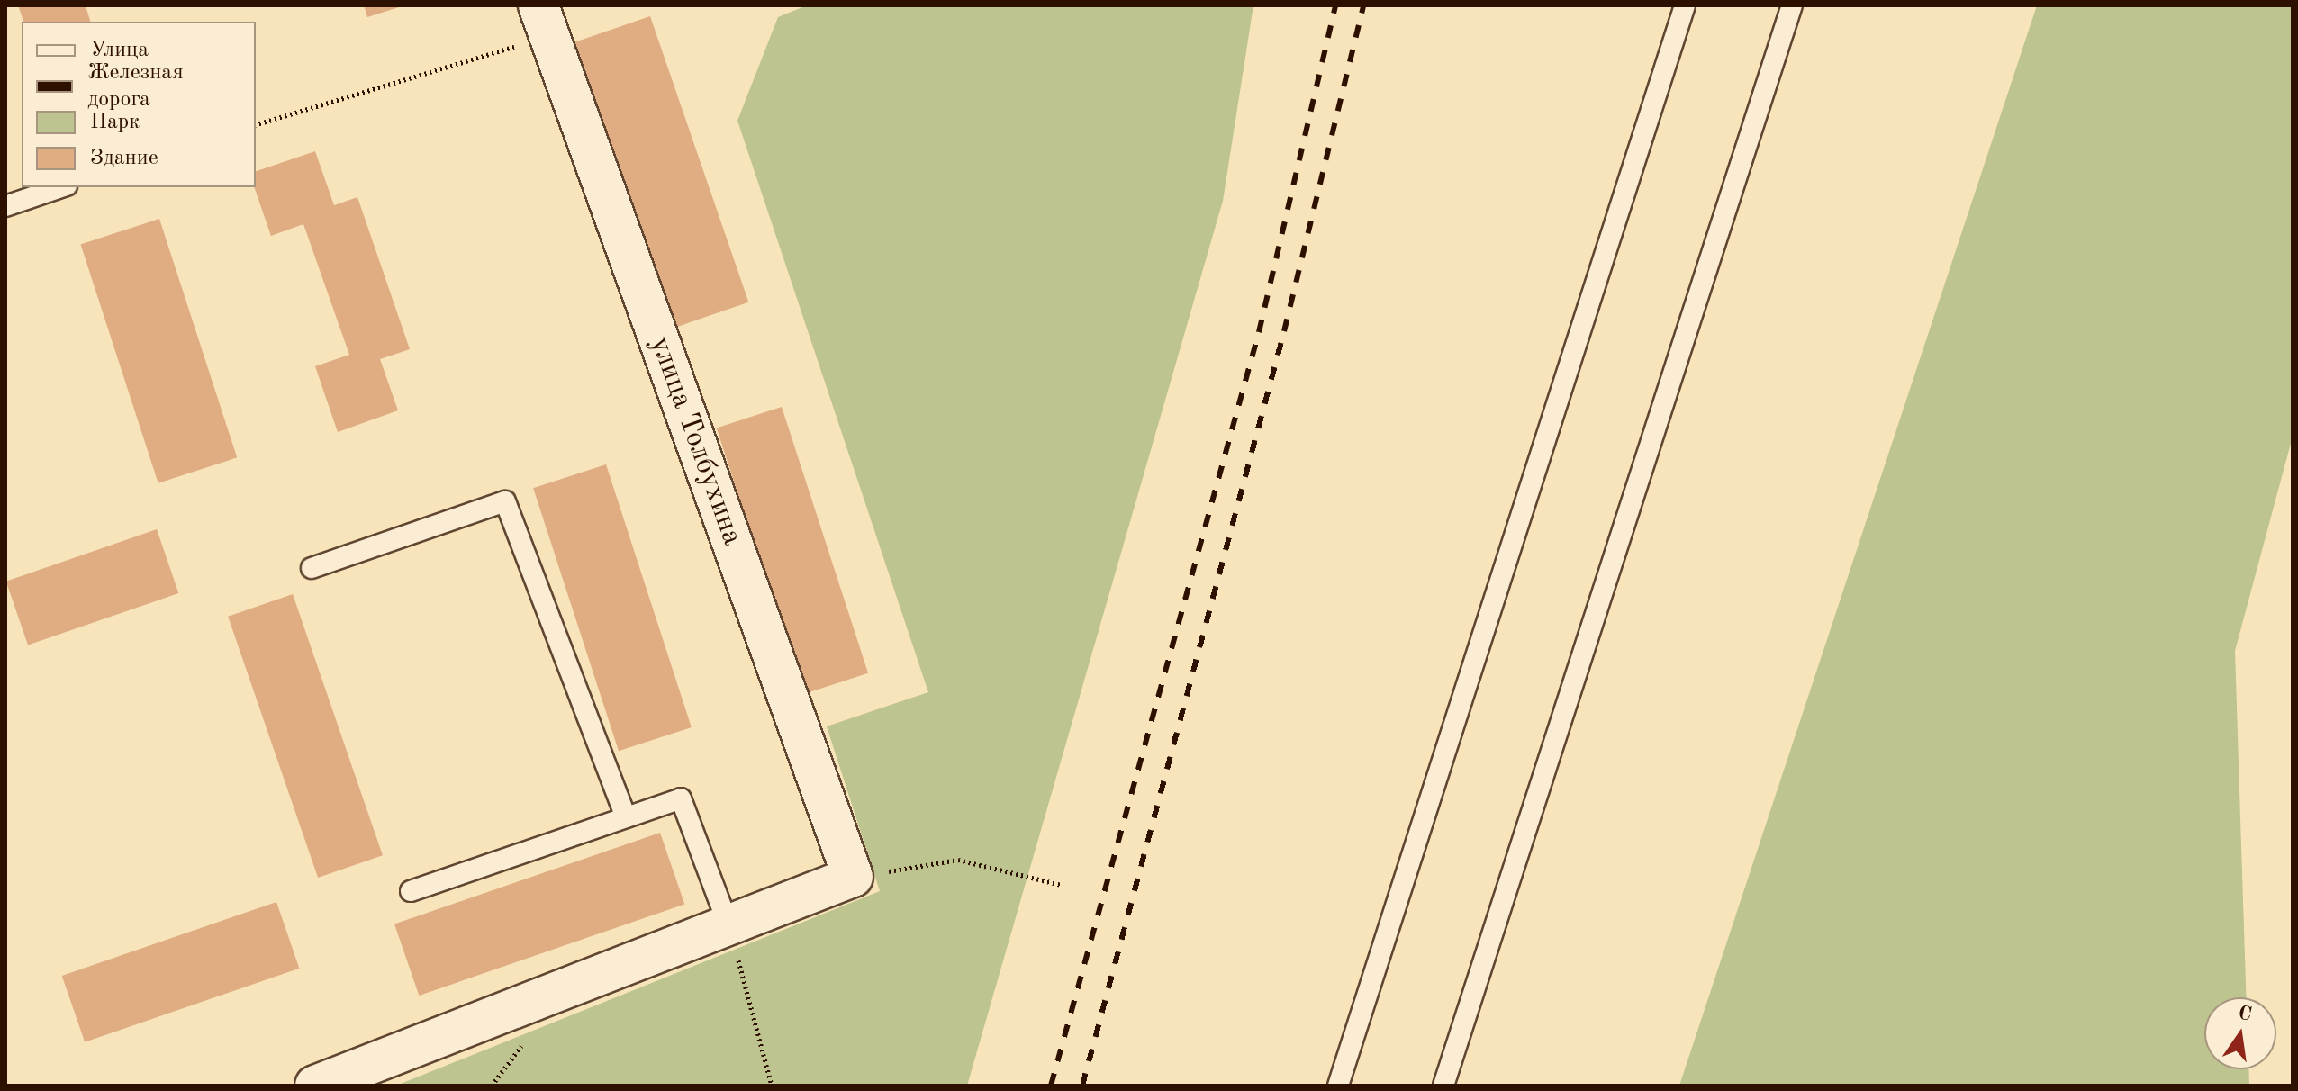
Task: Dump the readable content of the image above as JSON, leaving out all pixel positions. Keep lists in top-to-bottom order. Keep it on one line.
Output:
{"streets":{"street":["улица Толбухина"]},"legend":["Улица","Железная дорога","Парк","Здание"],"north":"top"}
